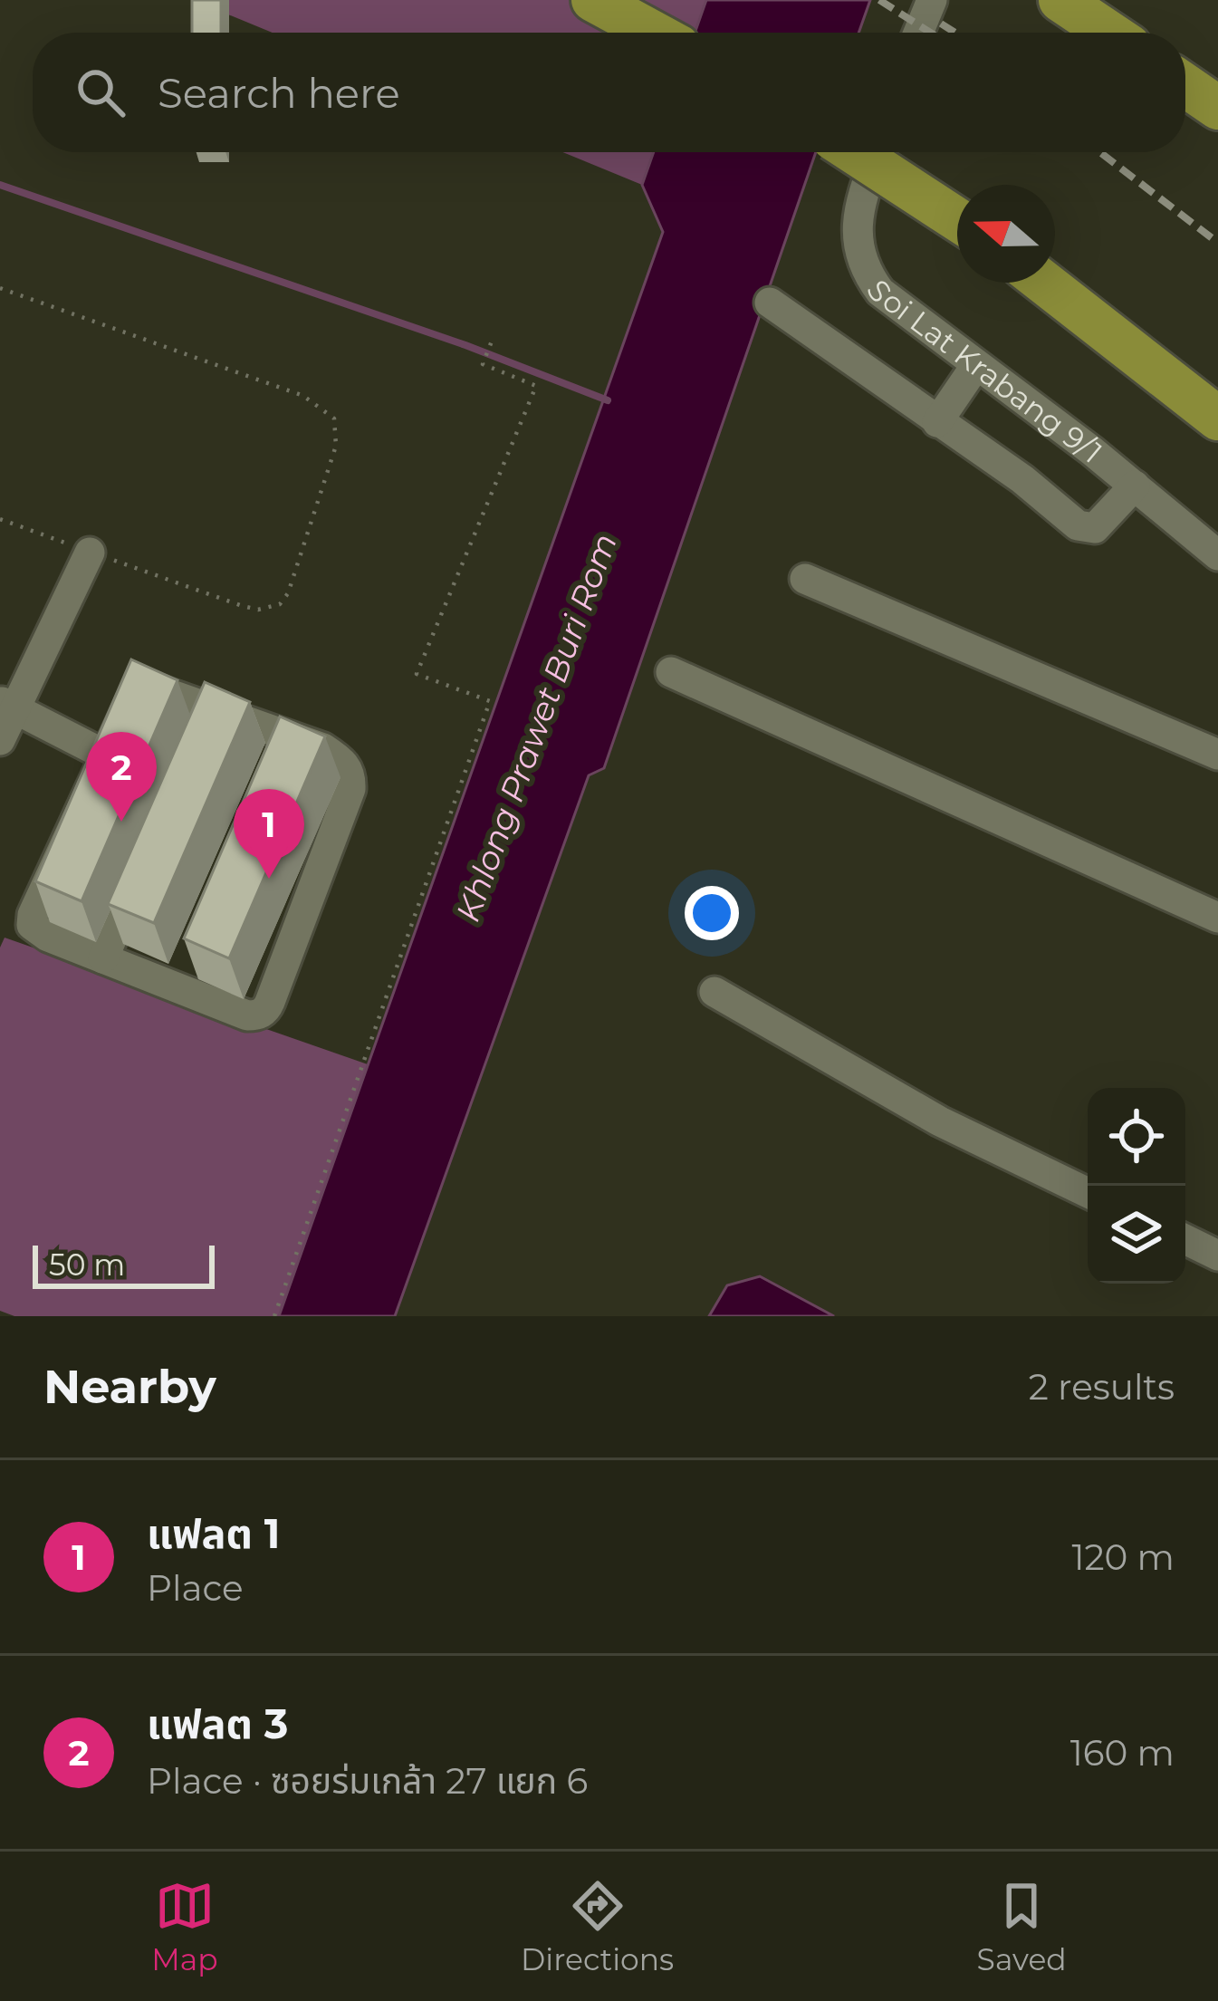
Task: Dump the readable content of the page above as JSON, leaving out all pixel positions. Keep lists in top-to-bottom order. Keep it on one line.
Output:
{"streets":{"street":["Soi Lat Krabang 9/1"]},"water":["Khlong Prawet Buri Rom"],"scale_bar":"50 m","north":"left","page":{"search":"Search here","pins":["2","1"],"scale":"50 m","heading":["Nearby","2 results"],"list":[{"mark":"1","name":"แฟลต 1","note":"Place","value":"120 m"},{"mark":"2","name":"แฟลต 3","note":"Place · ซอยร่มเกล้า 27 แยก 6","value":"160 m"}],"nav":["Map","Directions","Saved"]}}
